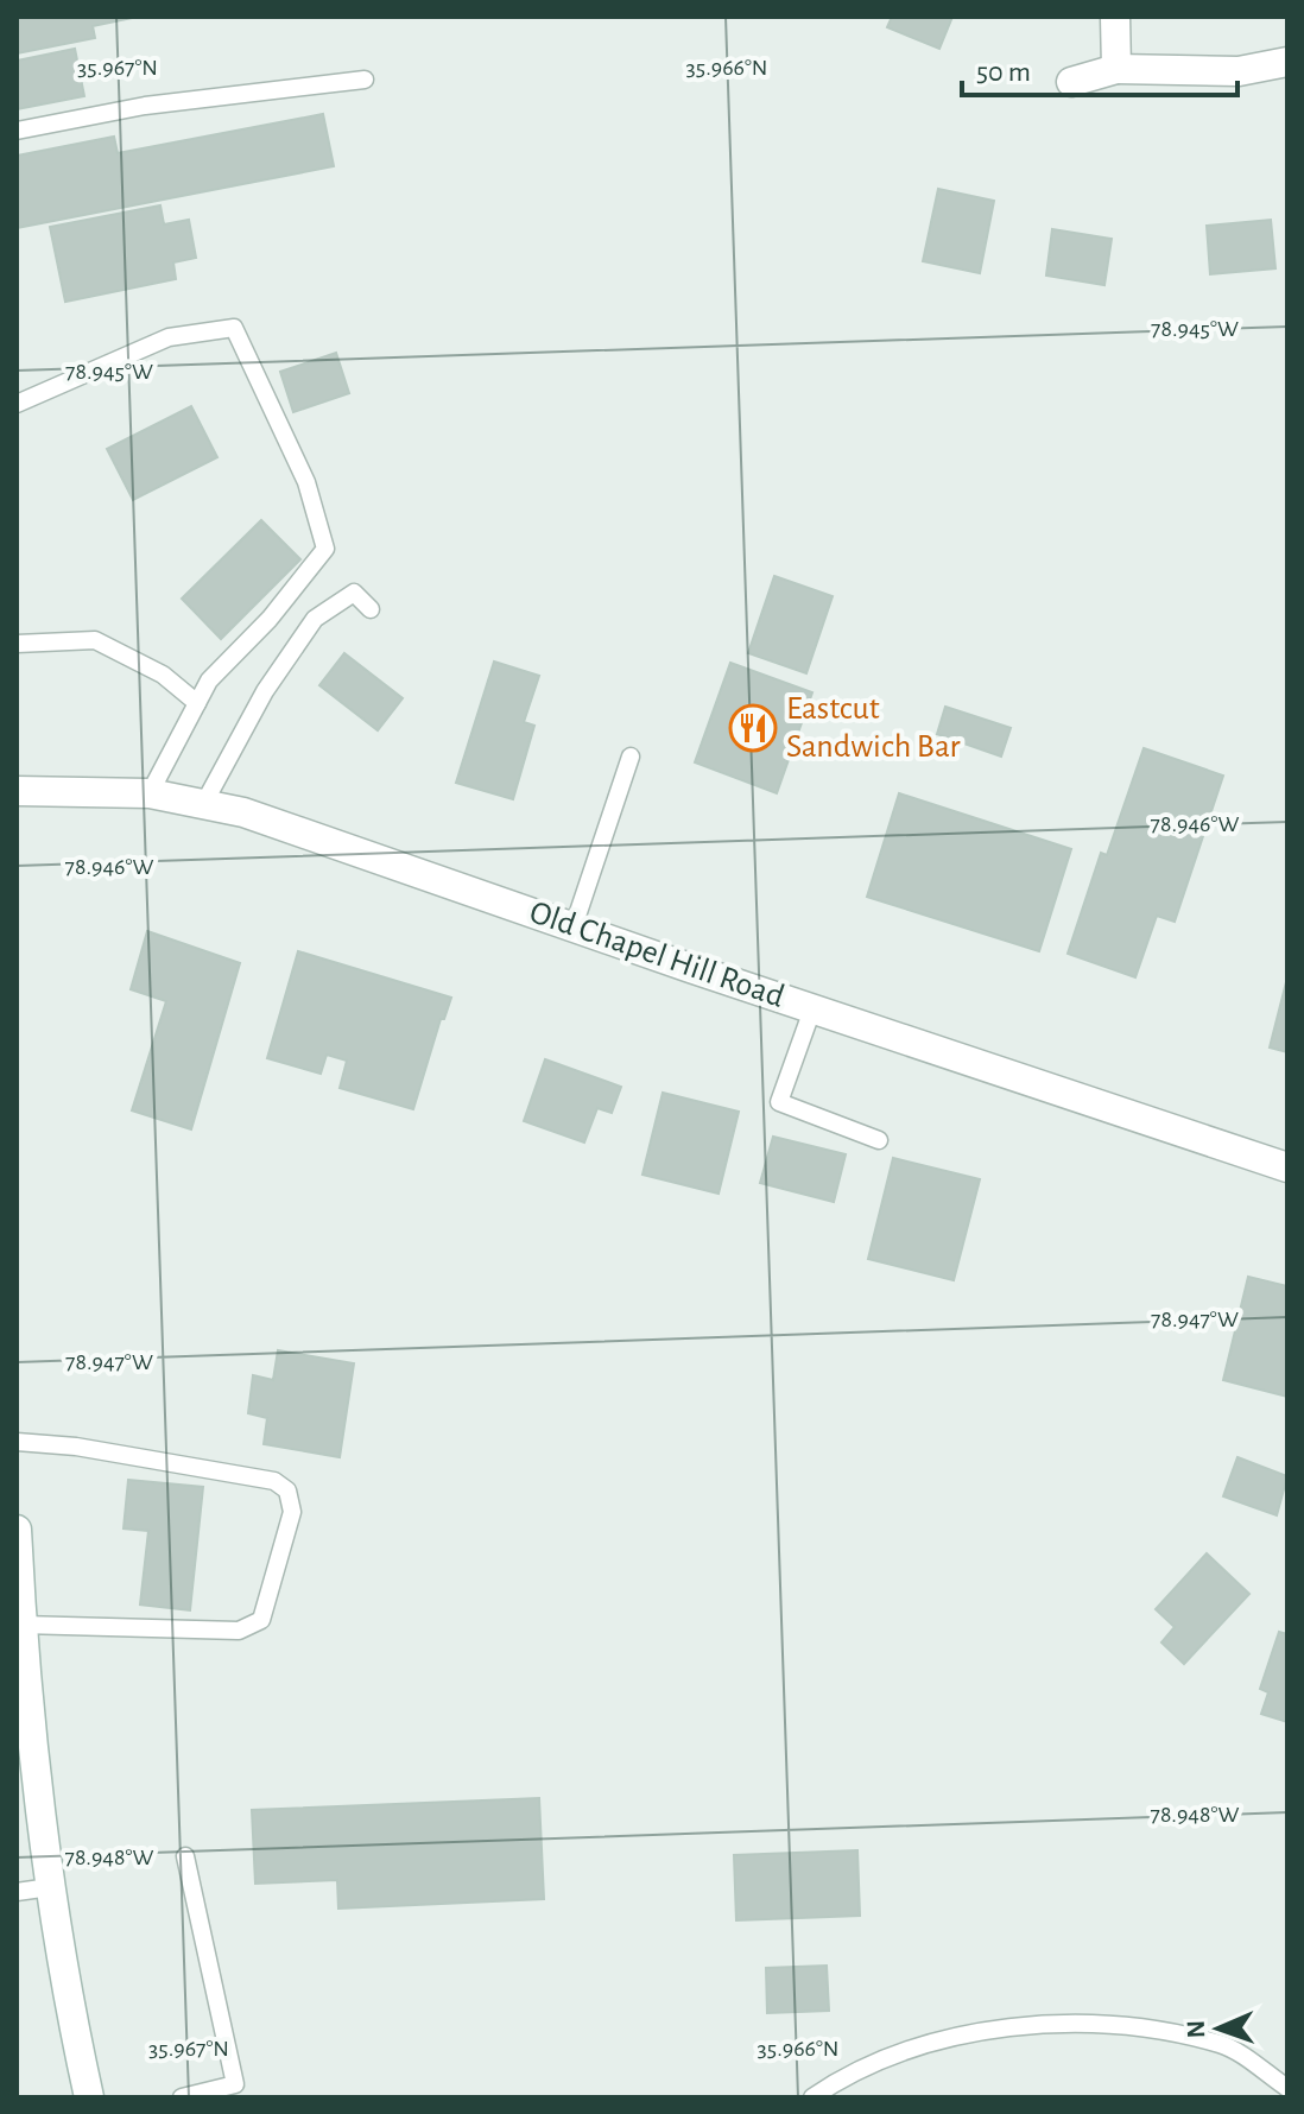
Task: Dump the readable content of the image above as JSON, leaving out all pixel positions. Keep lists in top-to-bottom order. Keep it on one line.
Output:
{"streets":{"street":["Old Chapel Hill Road"]},"places":{"restaurant":["Eastcut Sandwich Bar"]},"scale_bar":"50 m","north":"left","coordinates":["35.967°N","35.966°N","78.945°W","78.946°W","78.947°W","78.948°W"]}
